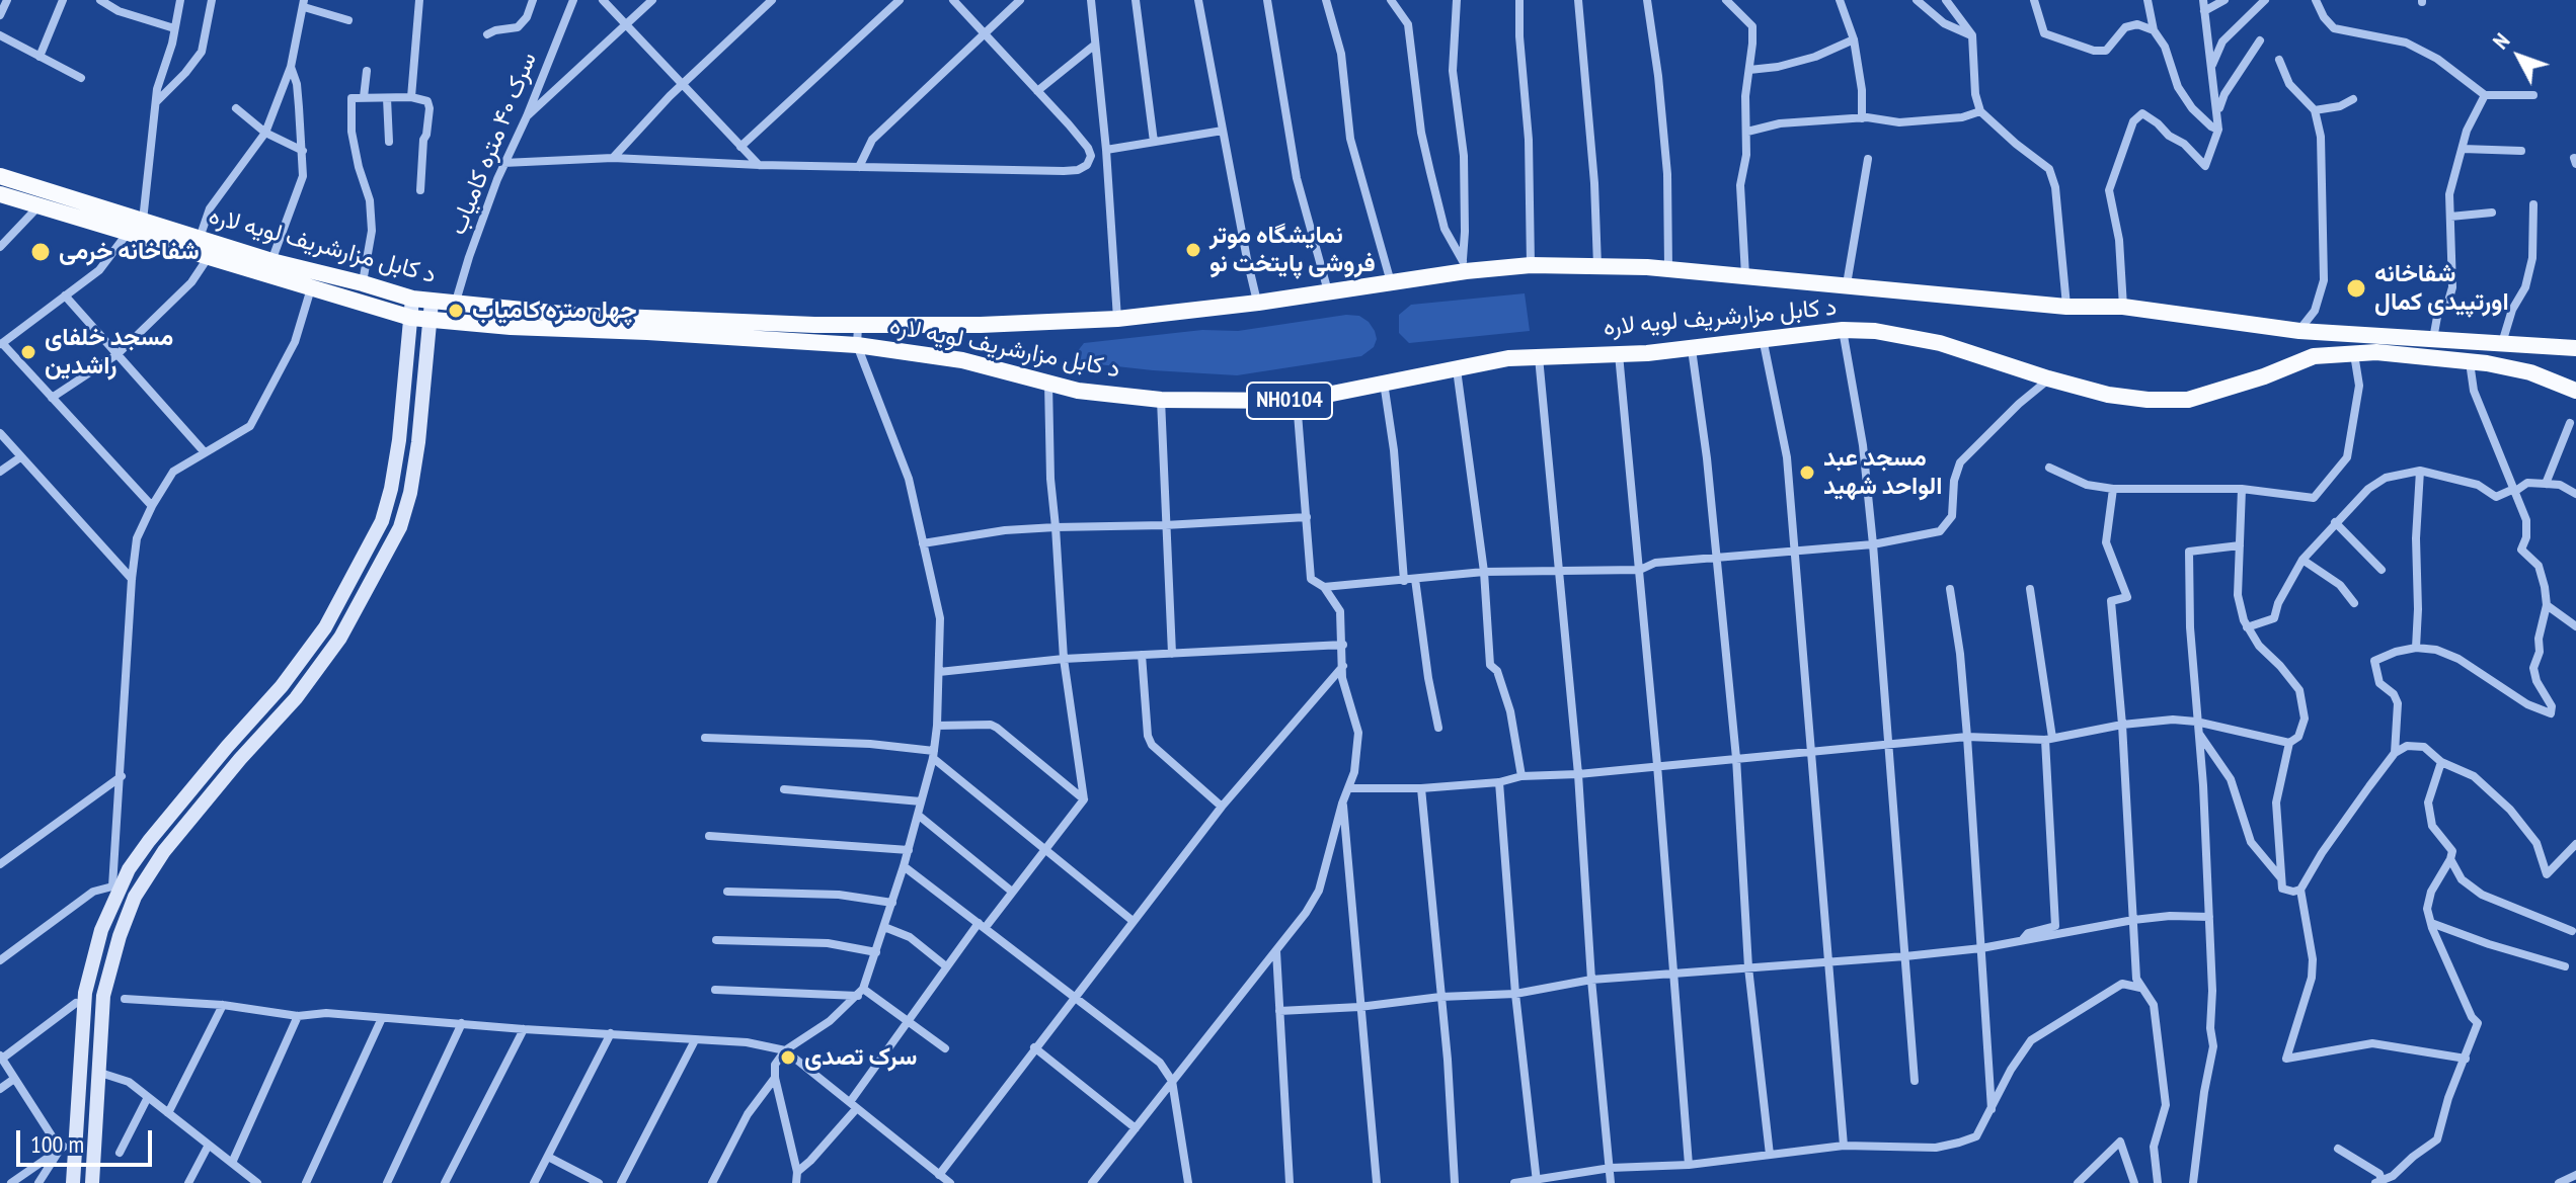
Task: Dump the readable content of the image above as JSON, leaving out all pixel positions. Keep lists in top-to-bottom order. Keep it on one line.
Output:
{"streets":{"highway":["د کابل مزارشریف لویه لاره","NH0104"],"street":["سرک ۴۰ متره کامیاب"]},"crossings":[["سرک ۴۰ متره کامیاب","د کابل مزارشریف لویه لاره"]],"places":["نمایشگاه موتر فروشی پایتخت نو","شفاخانه خرمی","شفاخانه اورتپیدی کمال","چهل متره کامیاب","مسجد خلفای راشدین","مسجد عبد الواحد شهید","سرک تصدی"],"scale_bar":"100 m","north":"top left"}
